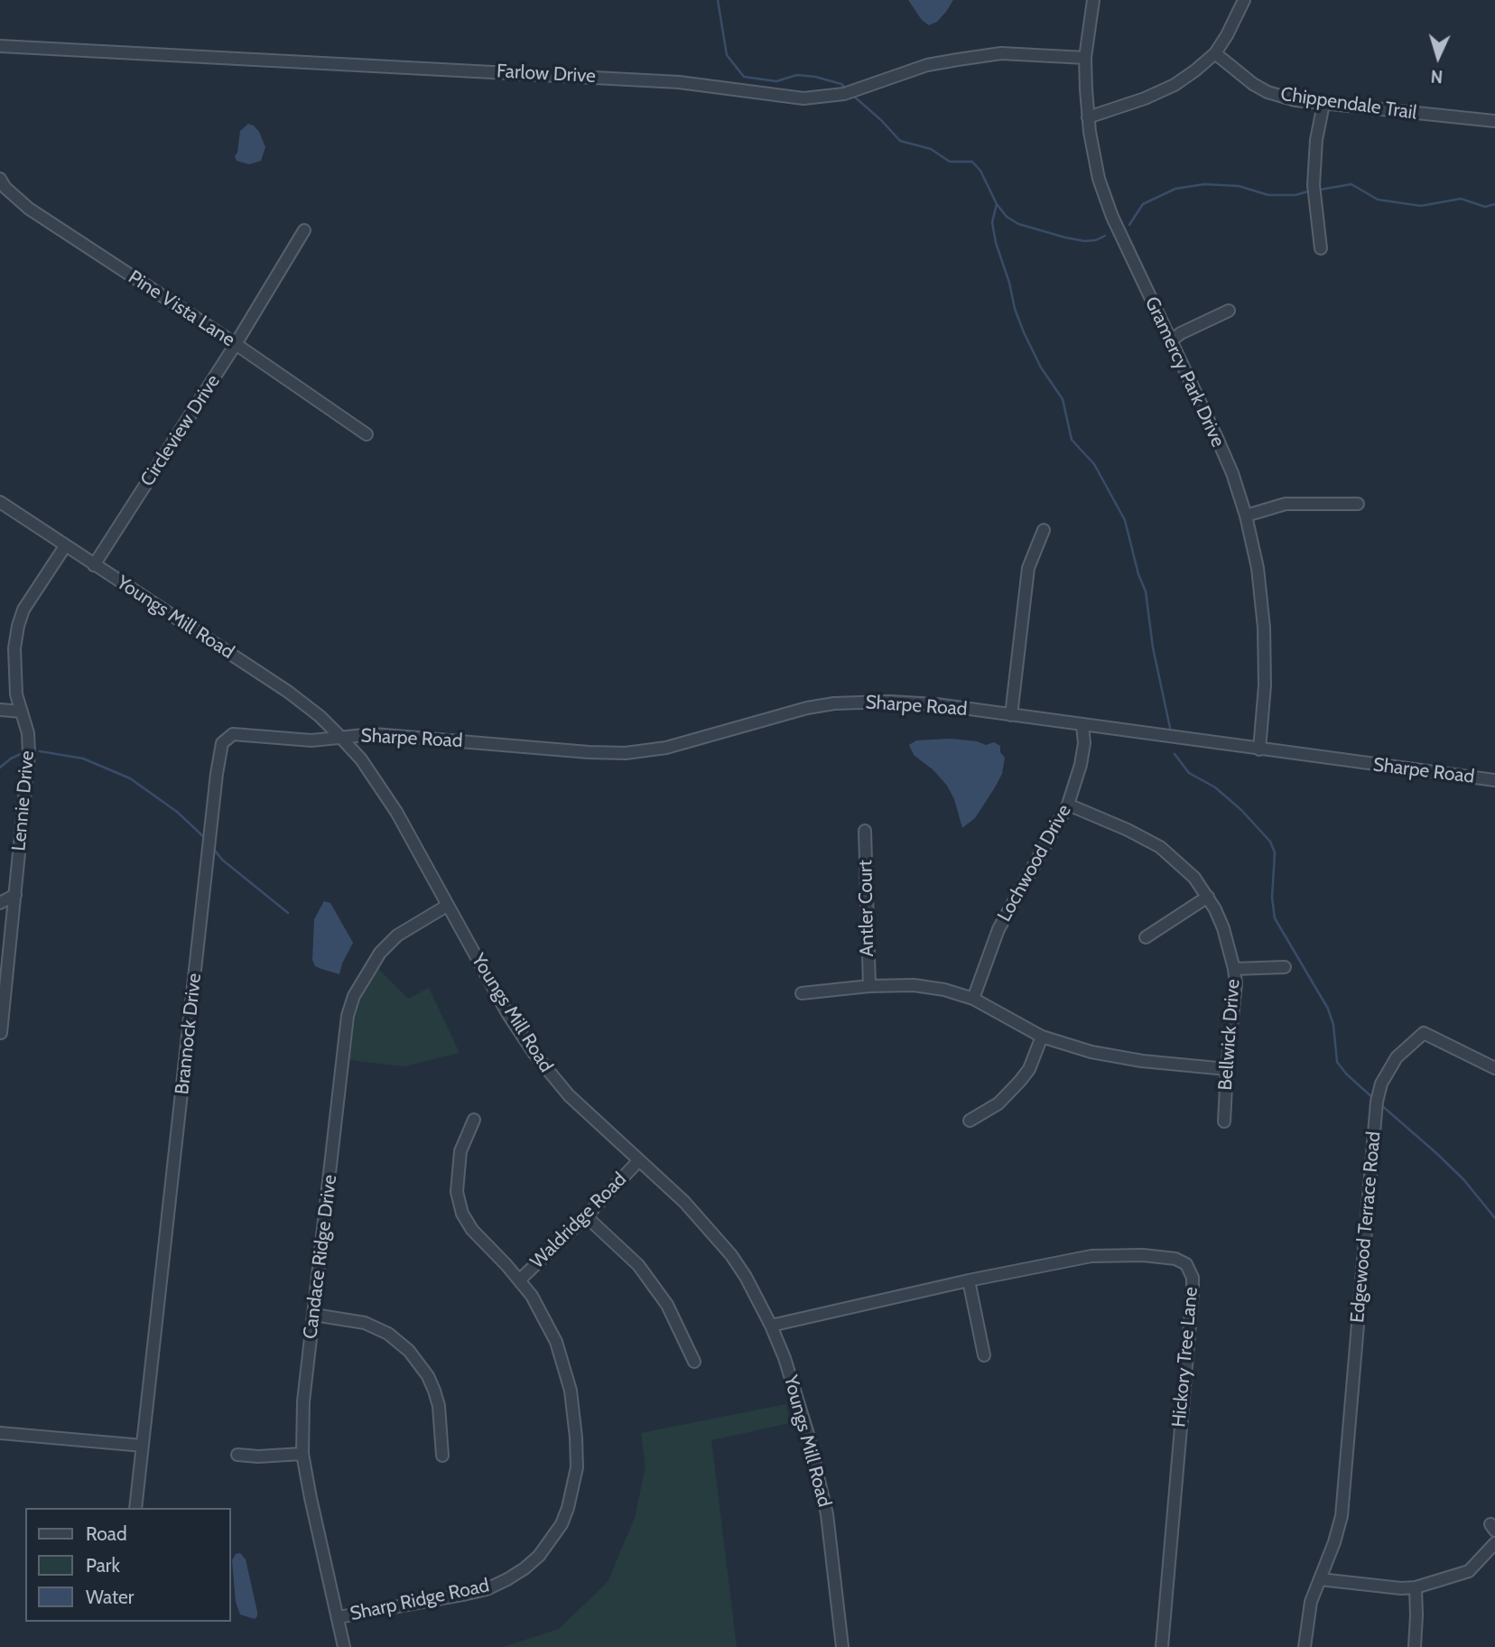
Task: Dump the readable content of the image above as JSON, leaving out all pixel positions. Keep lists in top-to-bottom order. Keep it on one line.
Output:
{"streets":{"street":["Farlow Drive","Chippendale Trail","Pine Vista Lane","Gramercy Park Drive","Circleview Drive","Youngs Mill Road","Sharpe Road","Lennie Drive","Lochwood Drive","Antler Court","Brannock Drive","Bellwick Drive","Waldridge Road","Edgewood Terrace Road","Candace Ridge Drive","Hickory Tree Lane","Sharp Ridge Road"]},"crossings":[["Farlow Drive","Gramercy Park Drive"],["Pine Vista Lane","Circleview Drive"],["Gramercy Park Drive","Sharpe Road"],["Circleview Drive","Youngs Mill Road"],["Youngs Mill Road","Sharpe Road"],["Youngs Mill Road","Lennie Drive"],["Youngs Mill Road","Brannock Drive"],["Youngs Mill Road","Waldridge Road"],["Youngs Mill Road","Candace Ridge Drive"],["Youngs Mill Road","Hickory Tree Lane"],["Sharpe Road","Lochwood Drive"],["Sharpe Road","Brannock Drive"],["Lochwood Drive","Bellwick Drive"],["Waldridge Road","Sharp Ridge Road"],["Candace Ridge Drive","Sharp Ridge Road"]],"legend":["Road","Park","Water"],"north":"bottom"}
